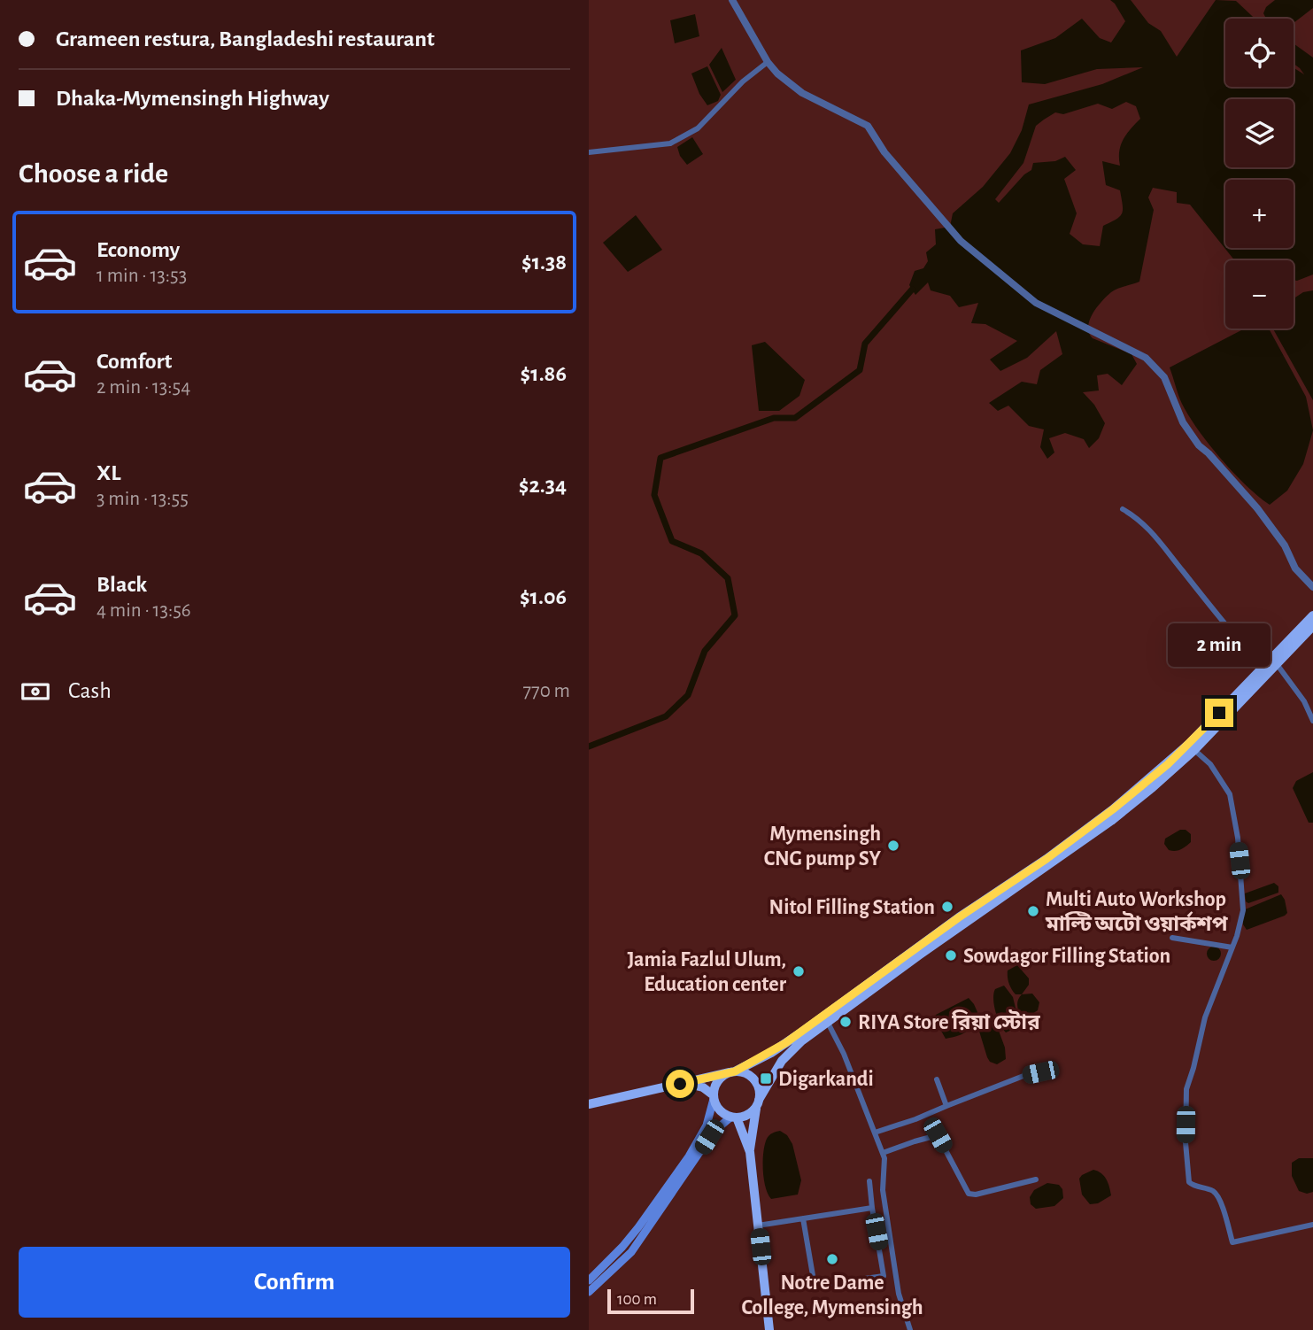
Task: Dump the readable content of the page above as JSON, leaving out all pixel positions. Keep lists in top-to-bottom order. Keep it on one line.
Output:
{"places":{"other":["Mymensingh CNG pump SY","Nitol Filling Station","Multi Auto Workshop মাল্টি অটো ওয়ার্কশপ","Sowdagor Filling Station","Jamia Fazlul Ulum, Education center","RIYA Store রিয়া স্টোর","Notre Dame College, Mymensingh"],"transit":["Digarkandi"]},"scale_bar":"100 m","page":{"banner":["Grameen restura, Bangladeshi restaurant","Dhaka-Mymensingh Highway"],"map_buttons":["+","−"],"heading":"Choose a ride","list":[{"name":"Economy","note":"1 min · 13:53","value":"$1.38"},{"name":"Comfort","note":"2 min · 13:54","value":"$1.86"},{"name":"XL","note":"3 min · 13:55","value":"$2.34"},{"name":"Black","note":"4 min · 13:56","value":"$1.06"}],"bubble":"2 min","pay":["Cash","770 m"],"buttons":"Confirm","scale":"100 m"}}
